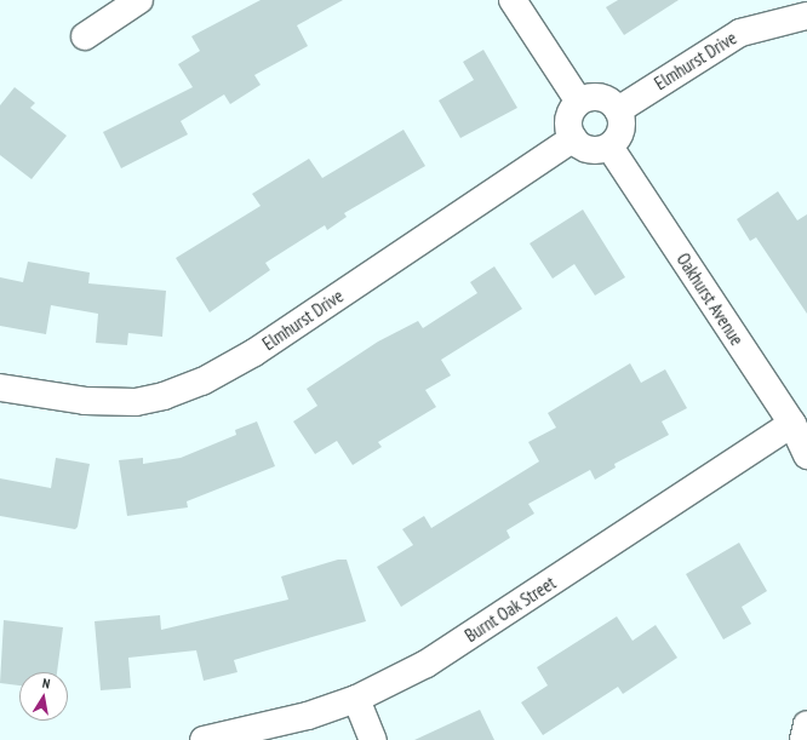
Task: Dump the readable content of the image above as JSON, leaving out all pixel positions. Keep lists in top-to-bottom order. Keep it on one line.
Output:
{"streets":{"street":["Elmhurst Drive","Oakhurst Avenue","Burnt Oak Street"]},"crossings":[["Elmhurst Drive","Oakhurst Avenue"],["Oakhurst Avenue","Burnt Oak Street"]],"north":"top"}
